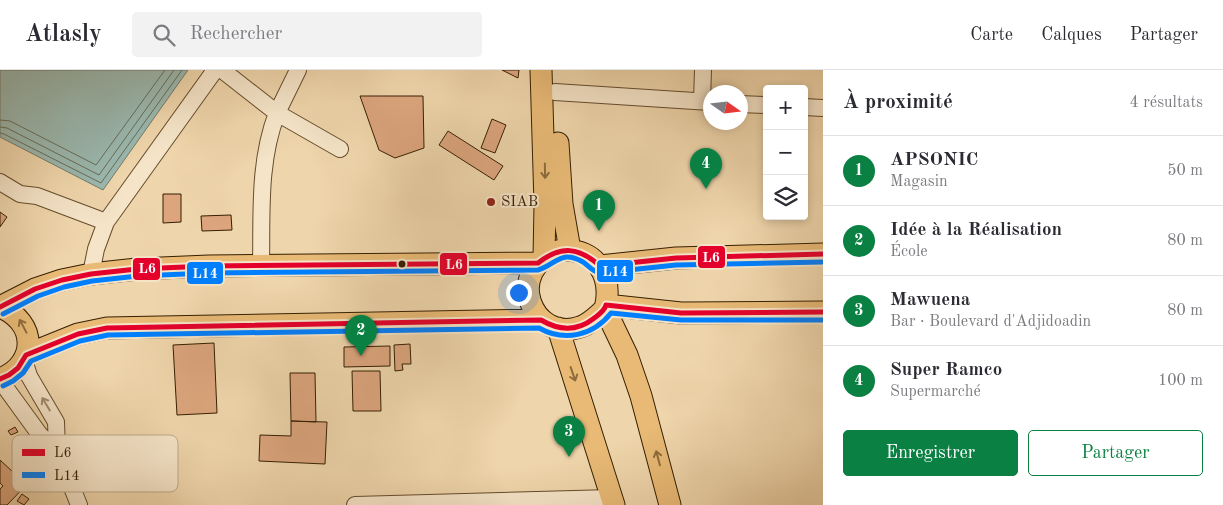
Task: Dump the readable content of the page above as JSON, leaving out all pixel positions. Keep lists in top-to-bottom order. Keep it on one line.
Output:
{"places":["SIAB"],"lines":["transit line L6","transit line L14"],"legend":["L6","L14"],"north":"right","page":{"header":"Atlasly","search":"Rechercher","nav":["Carte","Calques","Partager"],"heading":["À proximité","4 résultats"],"map_buttons":["+","−"],"list":[{"mark":"1","name":"APSONIC","note":"Magasin","value":"50 m"},{"mark":"2","name":"Idée à la Réalisation","note":"École","value":"80 m"},{"mark":"3","name":"Mawuena","note":"Bar · Boulevard d'Adjidoadin","value":"80 m"},{"mark":"4","name":"Super Ramco","note":"Supermarché","value":"100 m"}],"pins":["4","1","2","3"],"buttons":["Enregistrer","Partager"]}}
